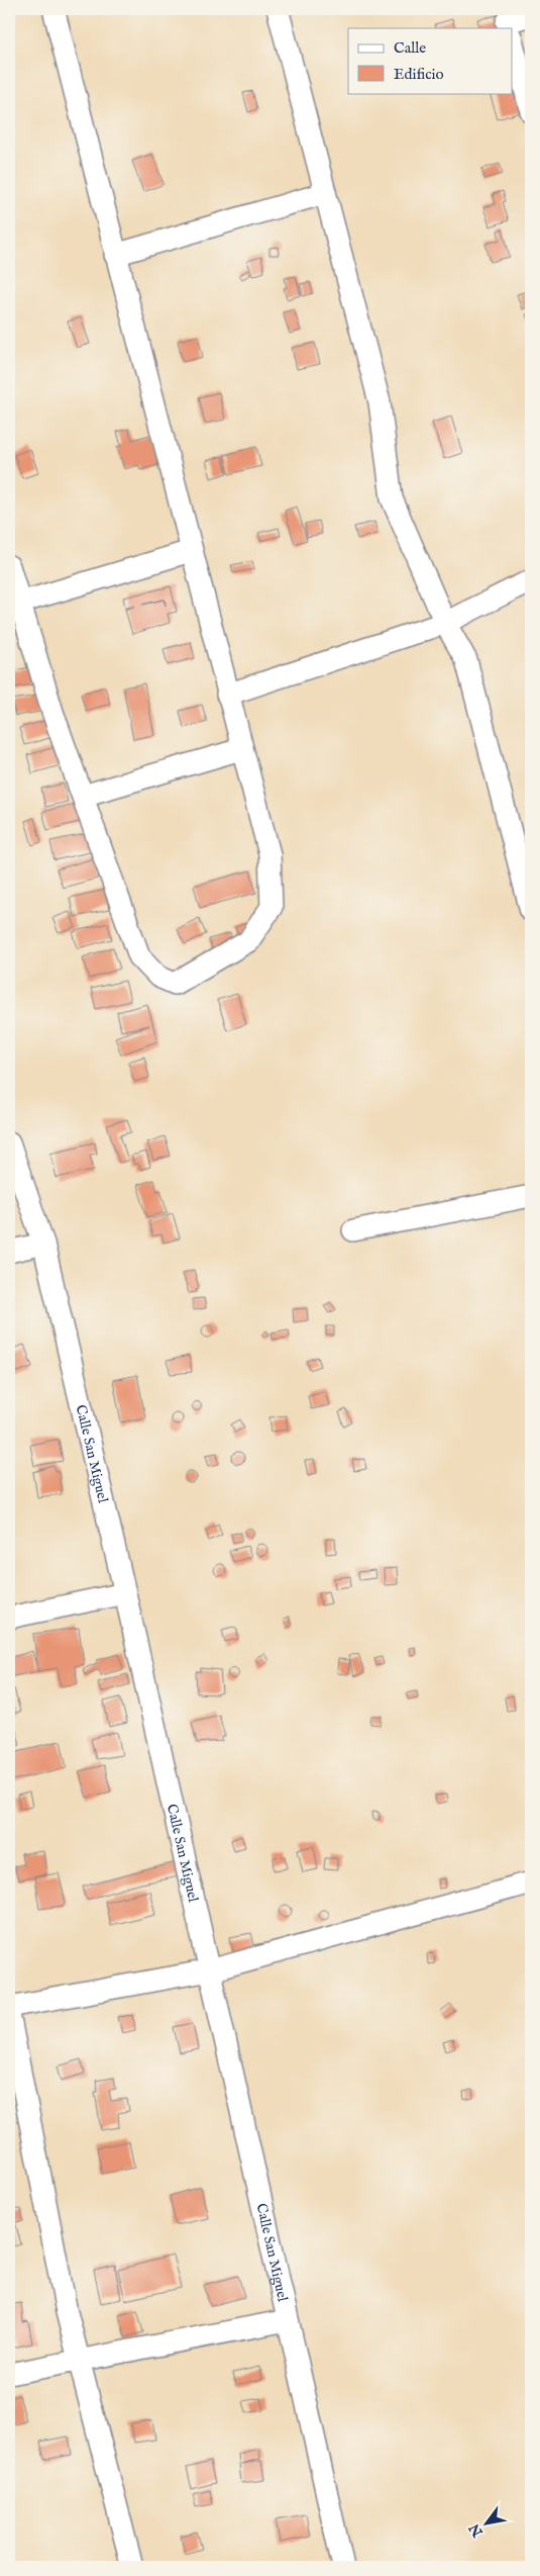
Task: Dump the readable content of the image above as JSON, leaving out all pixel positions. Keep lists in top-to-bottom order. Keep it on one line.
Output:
{"streets":{"street":["Calle San Miguel"]},"legend":["Calle","Edificio"],"north":"bottom left"}
